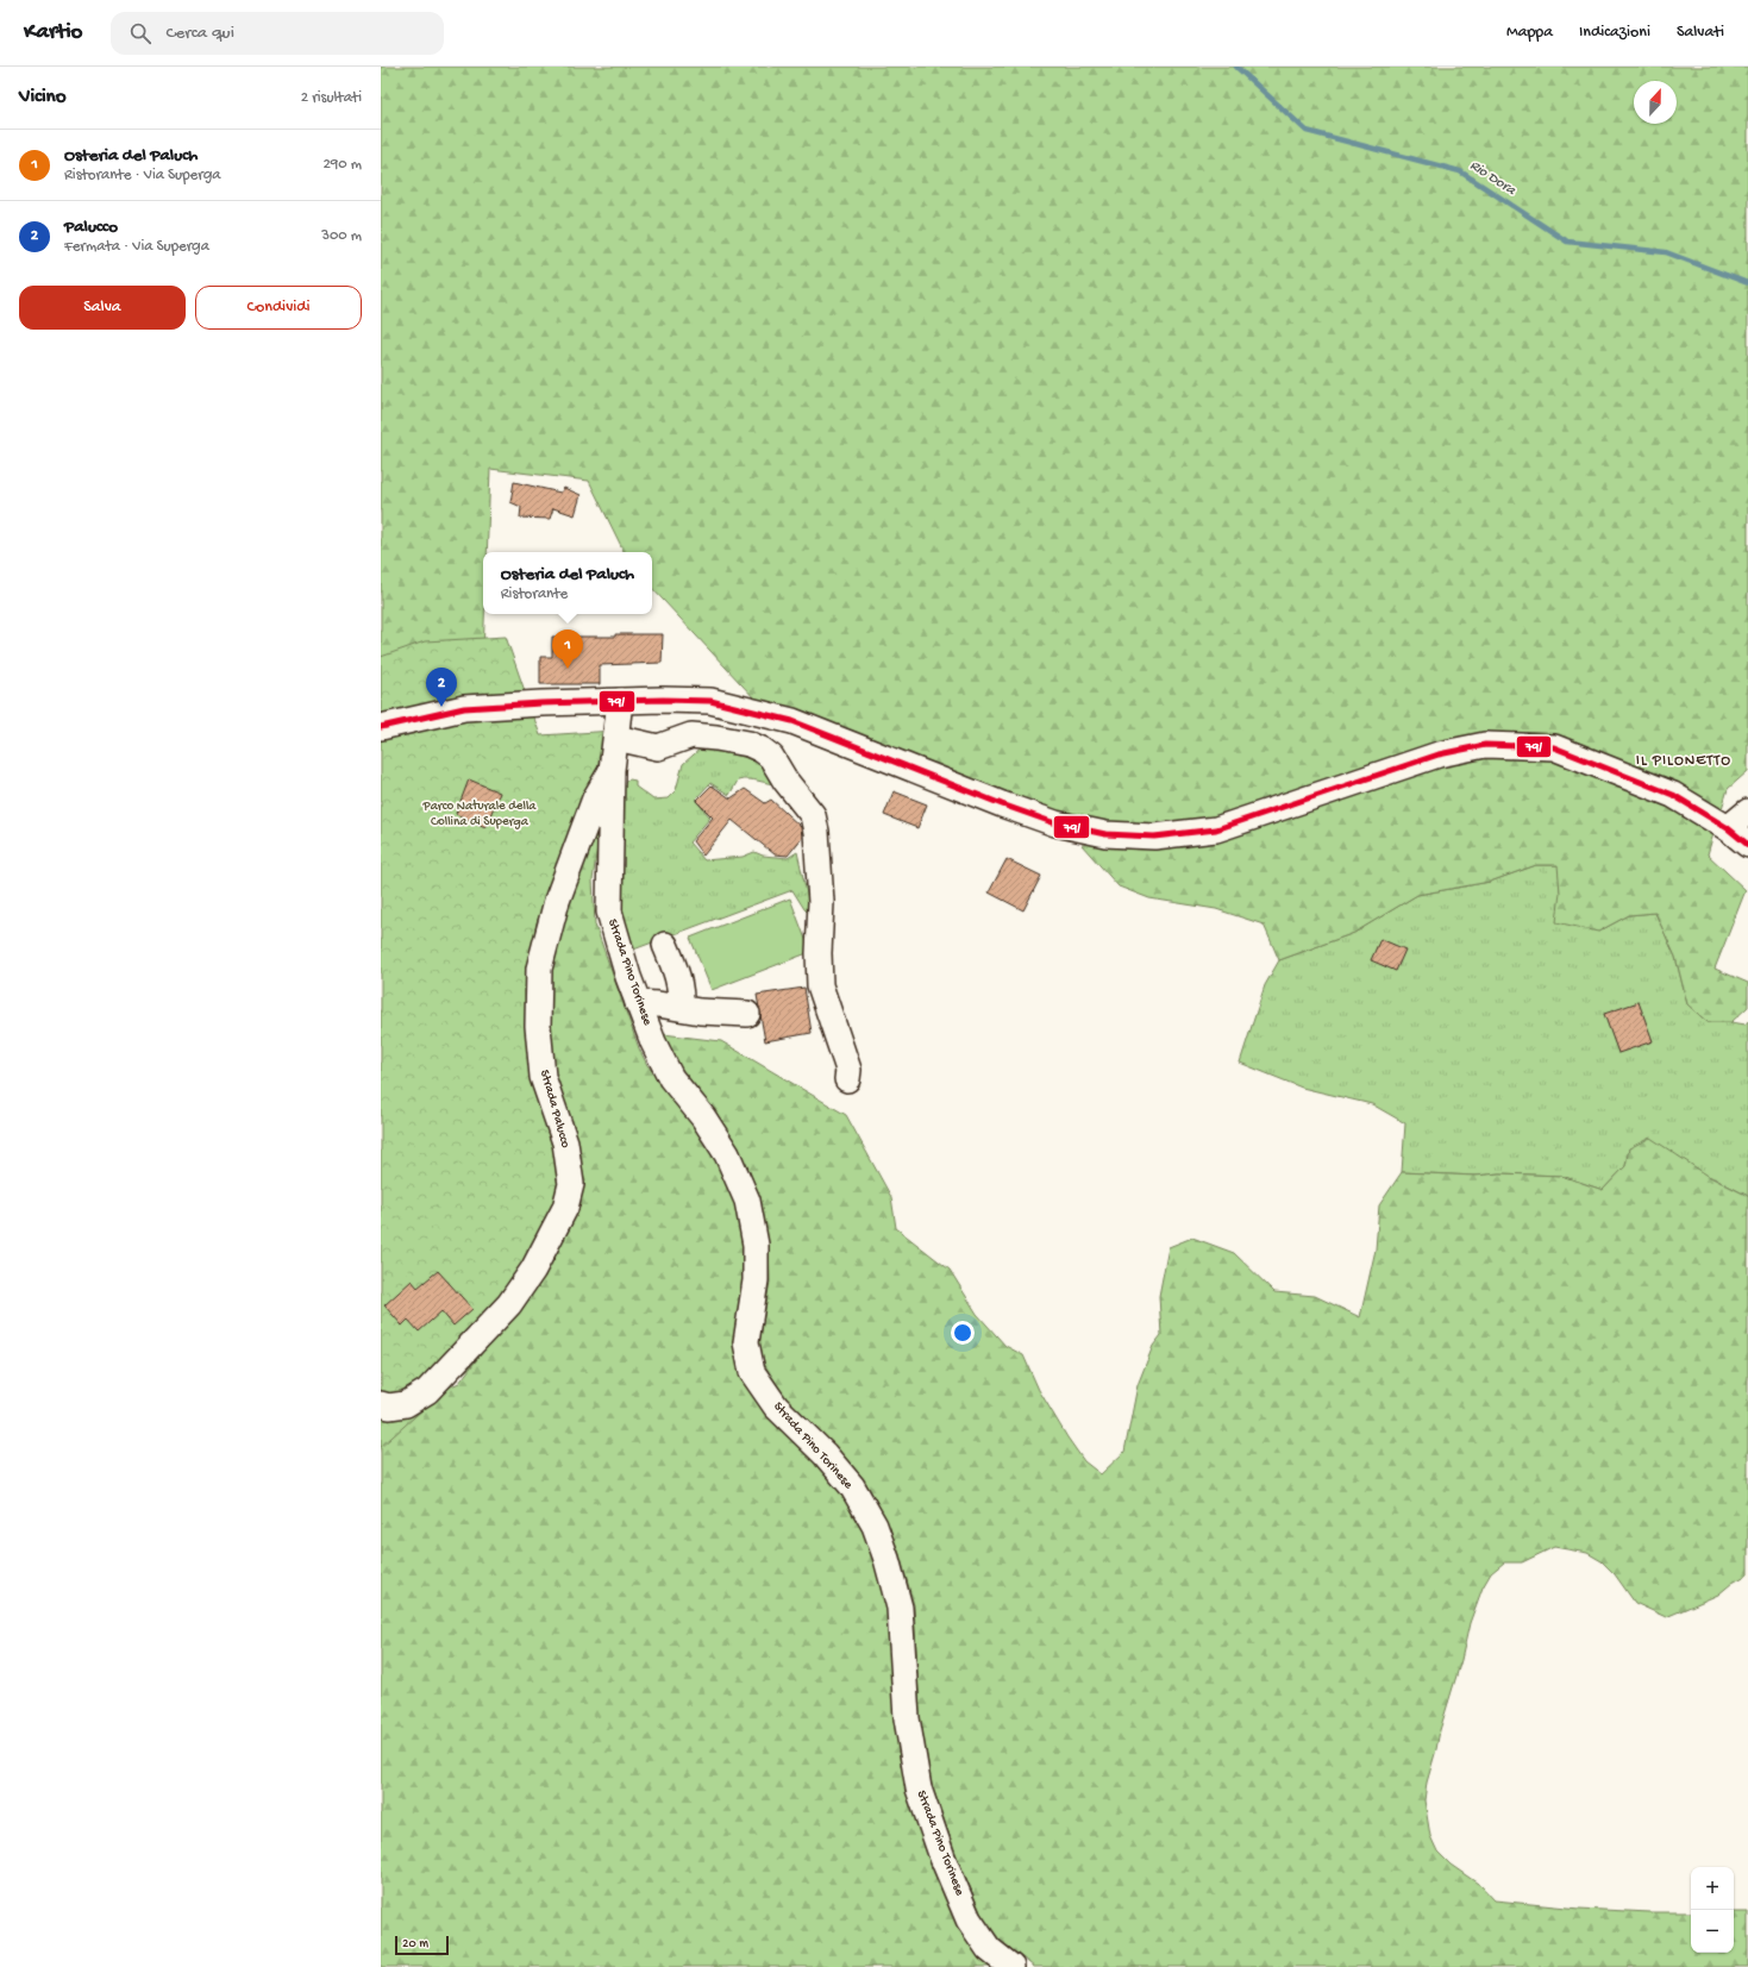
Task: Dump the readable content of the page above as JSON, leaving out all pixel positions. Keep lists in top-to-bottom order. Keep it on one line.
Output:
{"streets":{"street":["Strada Pino Torinese","Strada Palucco"]},"crossings":[["Strada Pino Torinese","Strada Palucco"]],"districts":["IL PILONETTO"],"water":["Rio Dora"],"parks":["Parco Naturale della Collina di Superga"],"lines":["transit line 79/"],"scale_bar":"20 m","north":"top","page":{"header":"Kartio","search":"Cerca qui","nav":["Mappa","Indicazioni","Salvati"],"heading":["Vicino","2 risultati"],"list":[{"mark":"1","name":"Osteria del Paluch","note":"Ristorante · Via Superga","value":"290 m"},{"mark":"2","name":"Palucco","note":"Fermata · Via Superga","value":"300 m"}],"buttons":["Salva","Condividi"],"popup":["Osteria del Paluch","Ristorante"],"pins":["1","2"],"map_buttons":["+","−"],"scale":"20 m"}}
